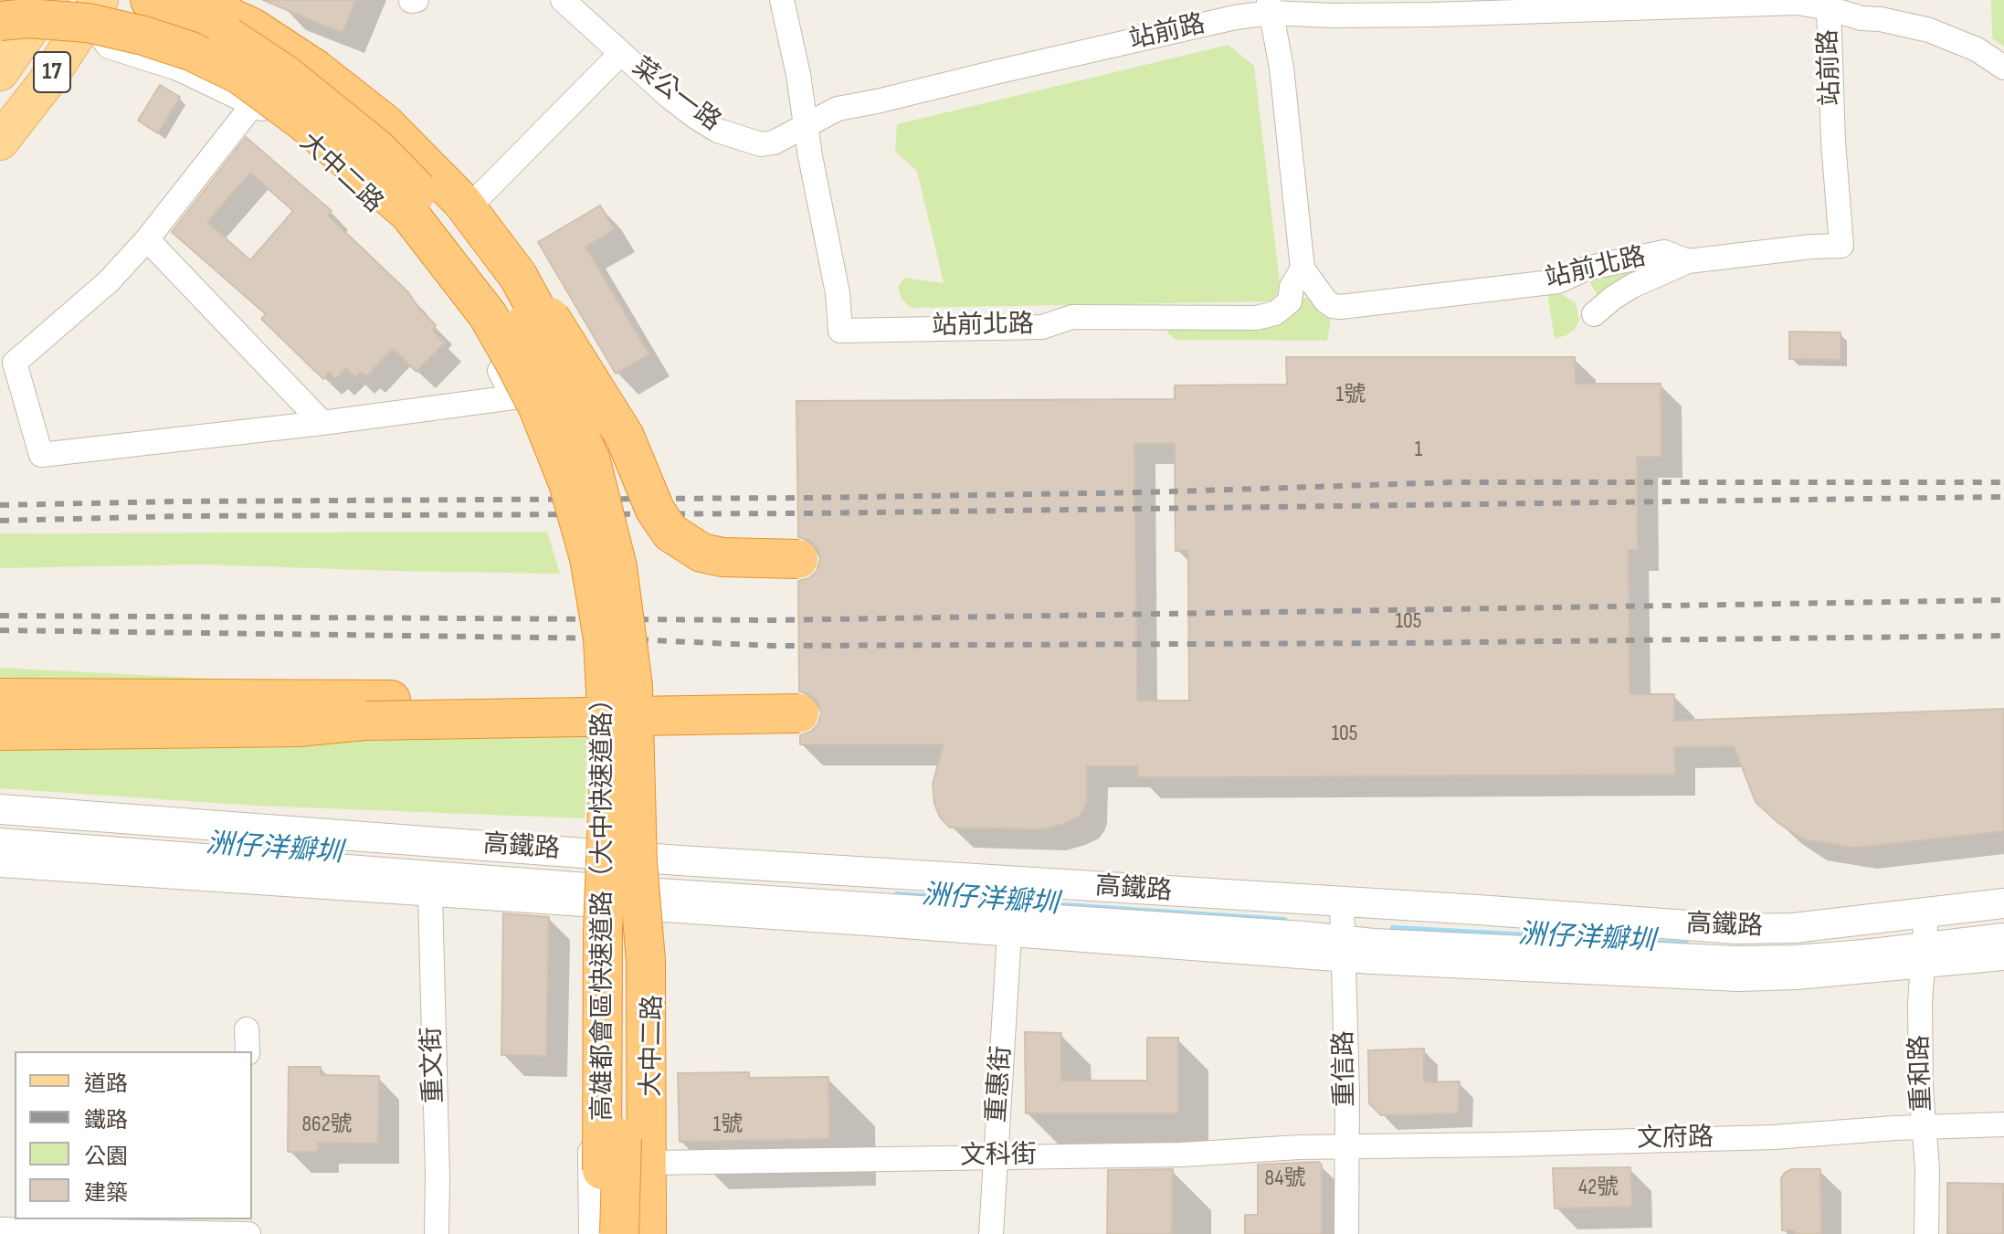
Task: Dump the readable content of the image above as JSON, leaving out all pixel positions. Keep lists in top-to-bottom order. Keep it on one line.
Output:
{"streets":{"highway":["高雄都會區快速道路（大中快速道路）"],"main road":["17"],"street":["站前路","菜公一路","大中二路","站前北路","高鐵路","重文街","重信路","重和路","重惠街","文府路","文科街"]},"crossings":[["站前路","菜公一路"],["站前路","站前北路"],["17","大中二路"],["菜公一路","站前北路"],["大中二路","高鐵路"],["大中二路","高雄都會區快速道路（大中快速道路）"],["大中二路","文科街"],["高鐵路","重文街"],["高鐵路","重信路"],["高鐵路","重和路"],["高鐵路","重惠街"],["重信路","文府路"],["重信路","文科街"],["重和路","文府路"],["重惠街","文科街"],["文府路","文科街"]],"water":["洲仔洋瓣圳"],"house_numbers":["1號","1","105","105","862號","1號","84號","42號"],"legend":["道路","鐵路","公園","建築"]}
